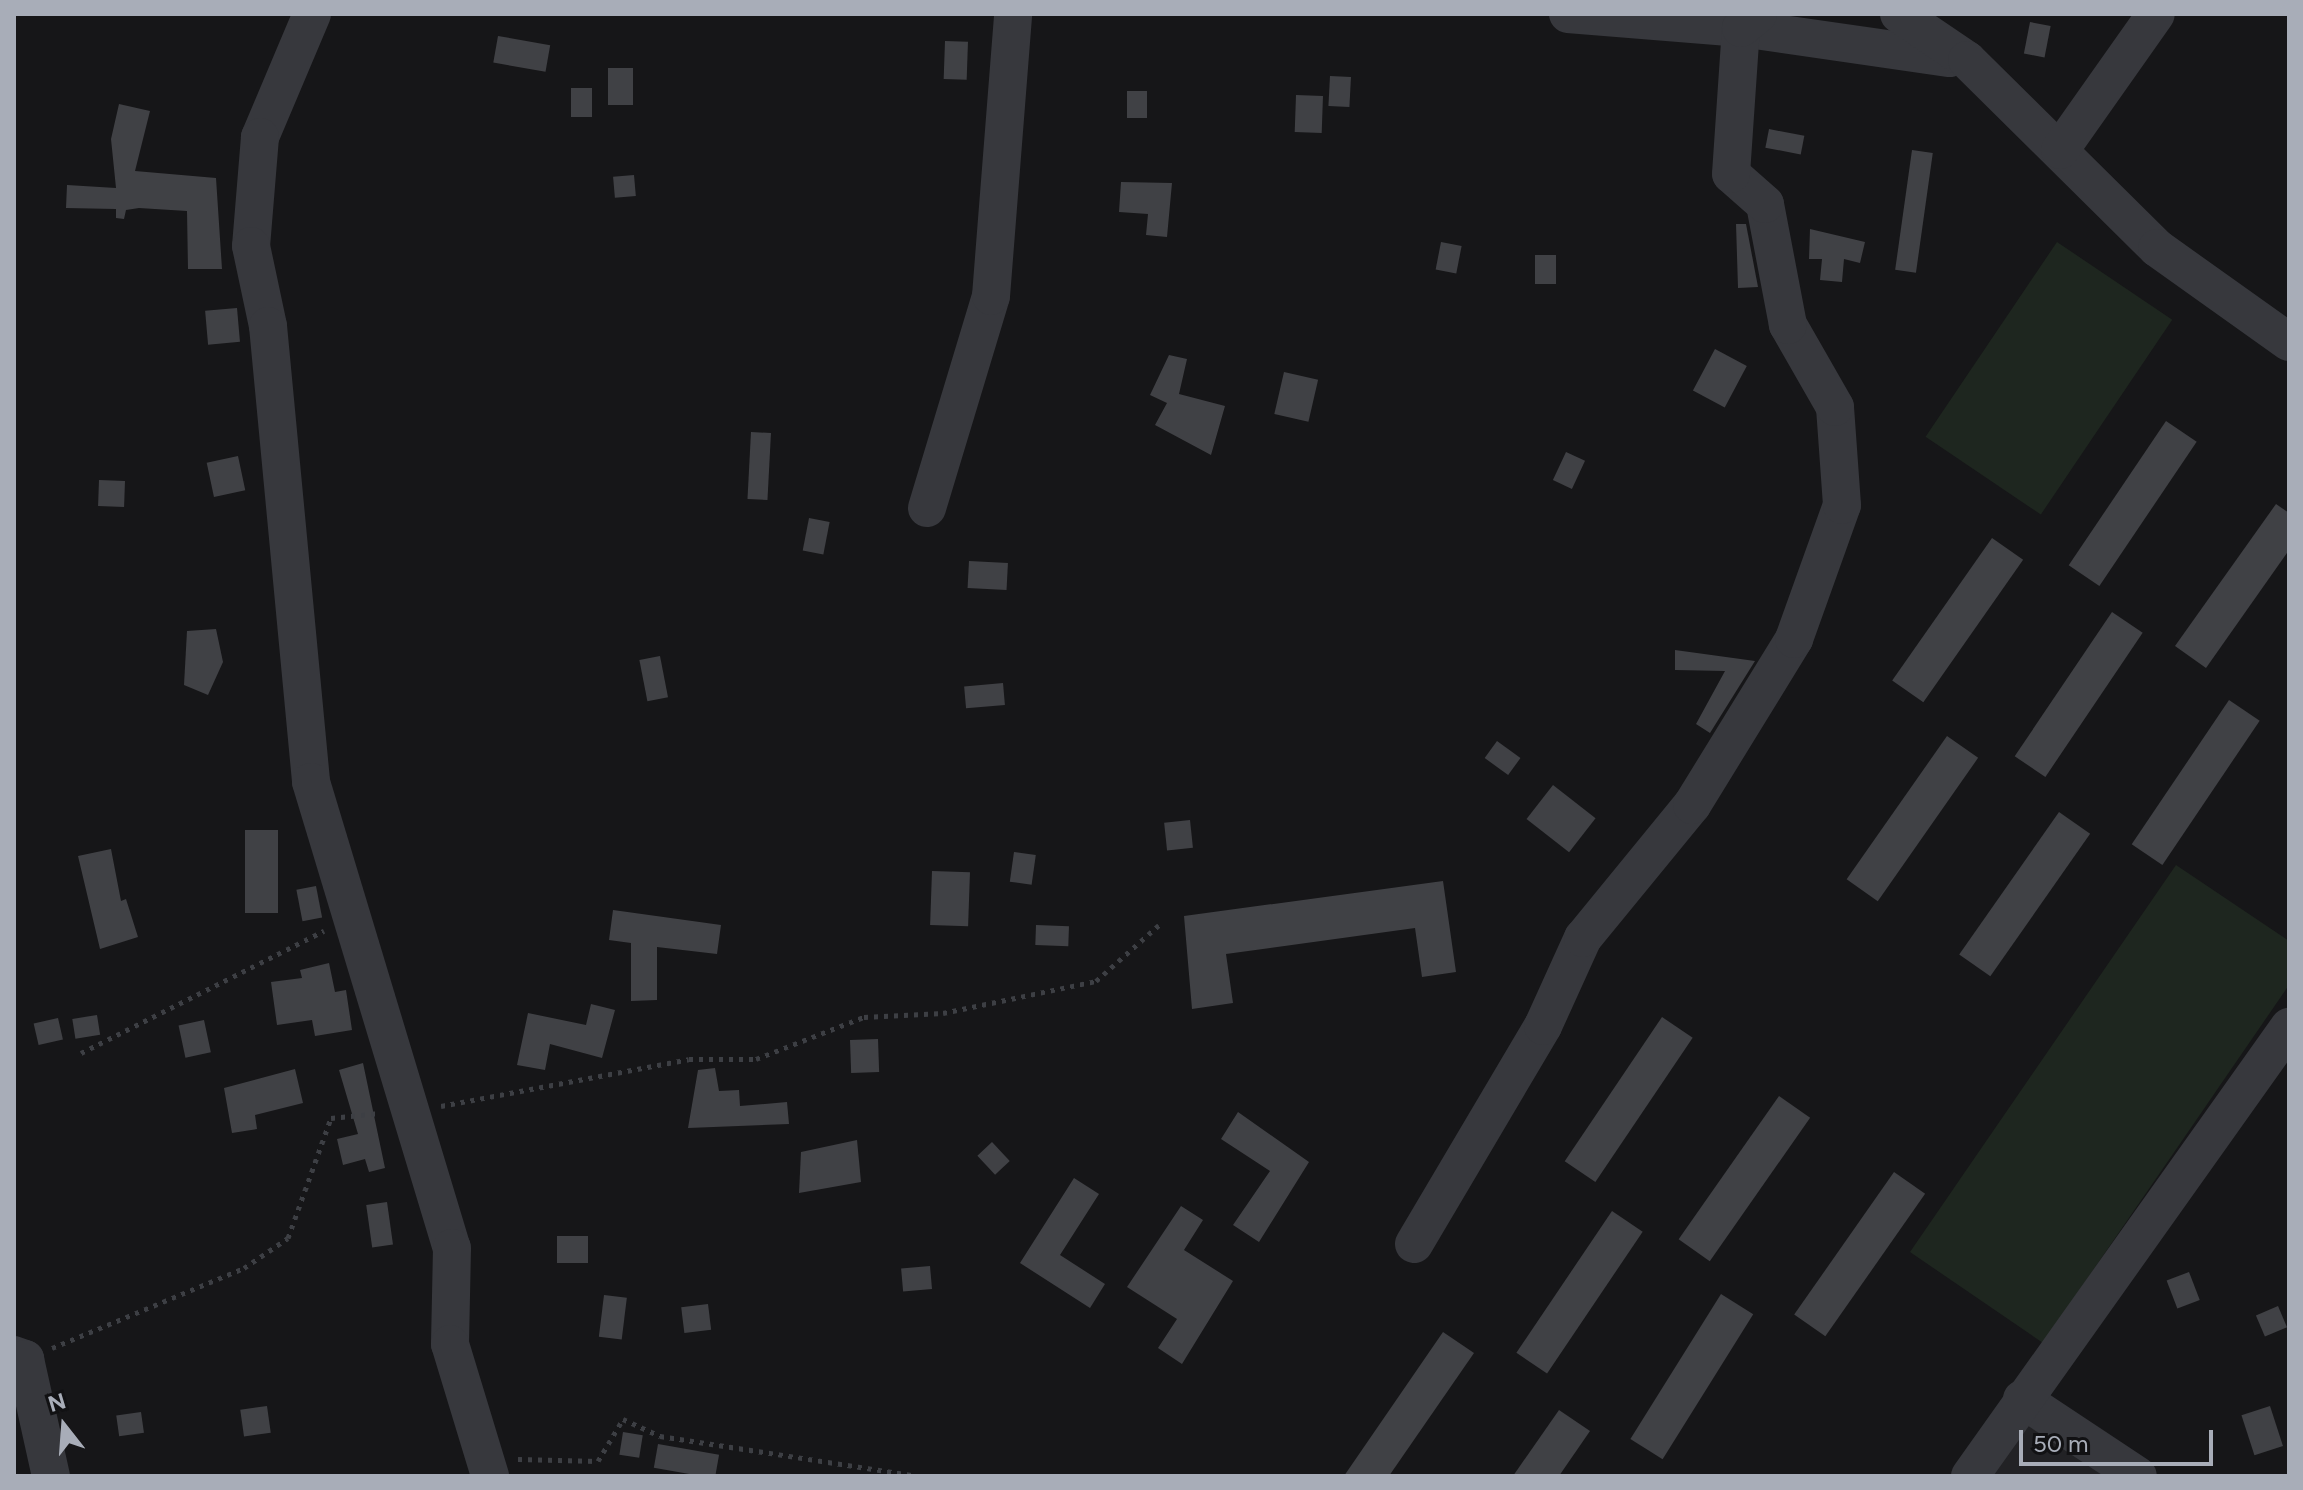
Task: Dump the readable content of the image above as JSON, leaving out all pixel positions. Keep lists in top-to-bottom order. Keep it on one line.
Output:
{"scale_bar":"50 m","north":"top"}
